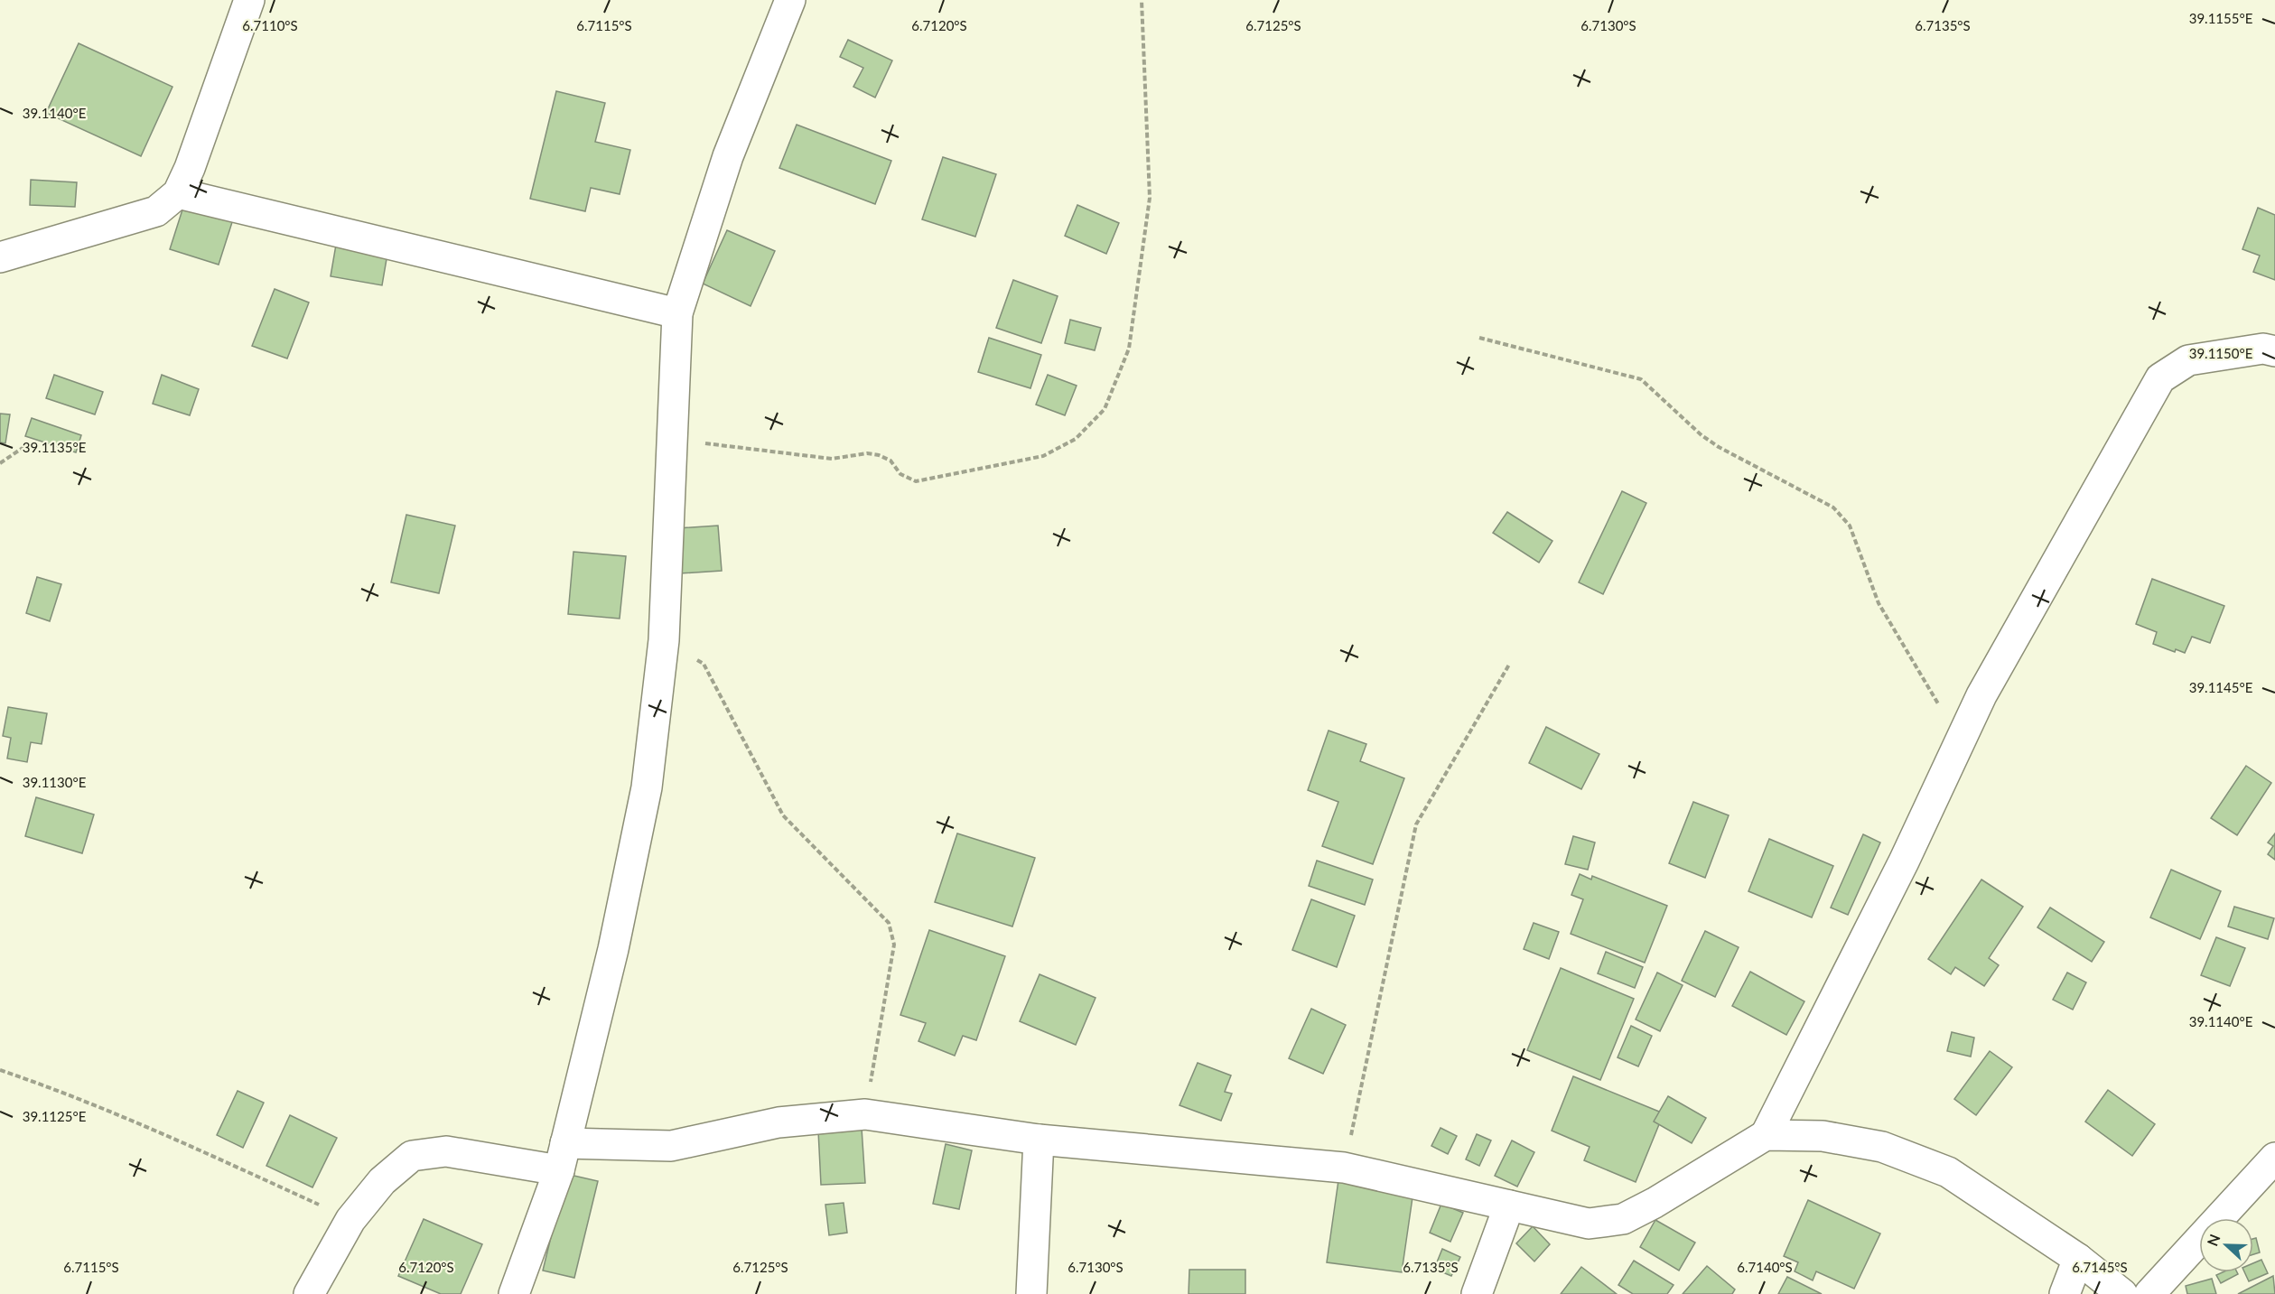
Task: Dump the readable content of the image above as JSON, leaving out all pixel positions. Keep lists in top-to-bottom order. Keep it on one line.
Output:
{"north":"left","coordinates":["39.1155°E","6.7110°S","6.7115°S","6.7120°S","6.7125°S","6.7130°S","6.7135°S","39.1140°E","39.1150°E","39.1135°E","39.1145°E","39.1130°E","39.1125°E","6.7140°S","6.7145°S"]}
